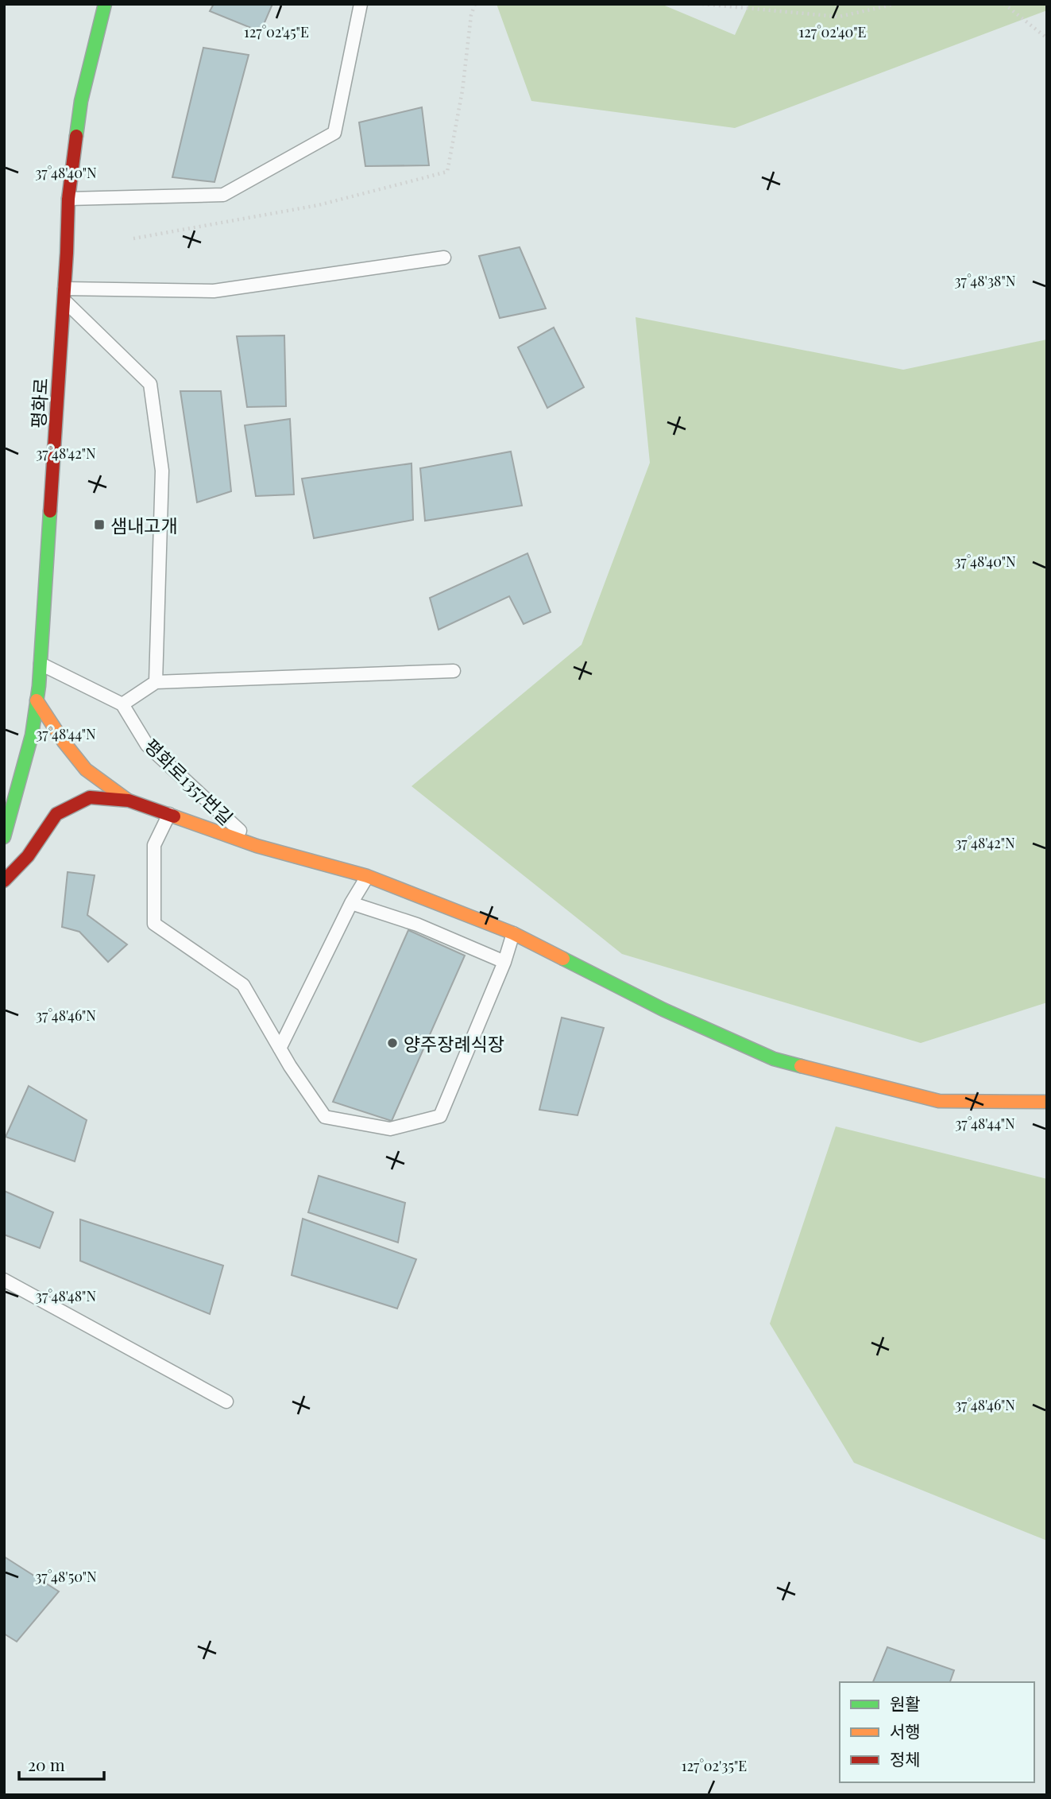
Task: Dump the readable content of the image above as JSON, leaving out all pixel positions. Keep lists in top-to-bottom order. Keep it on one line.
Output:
{"streets":{"main road":["평화로"],"lane":["평화로1357번길"]},"places":{"transit":["샘내고개"],"other":["양주장례식장"]},"legend":["원활","서행","정체"],"scale_bar":"20 m","coordinates":["127°02'40\"E","127°02'45\"E","37°48'40\"N","37°48'38\"N","37°48'42\"N","37°48'44\"N","37°48'46\"N","37°48'48\"N","37°48'50\"N","127°02'35\"E"]}
